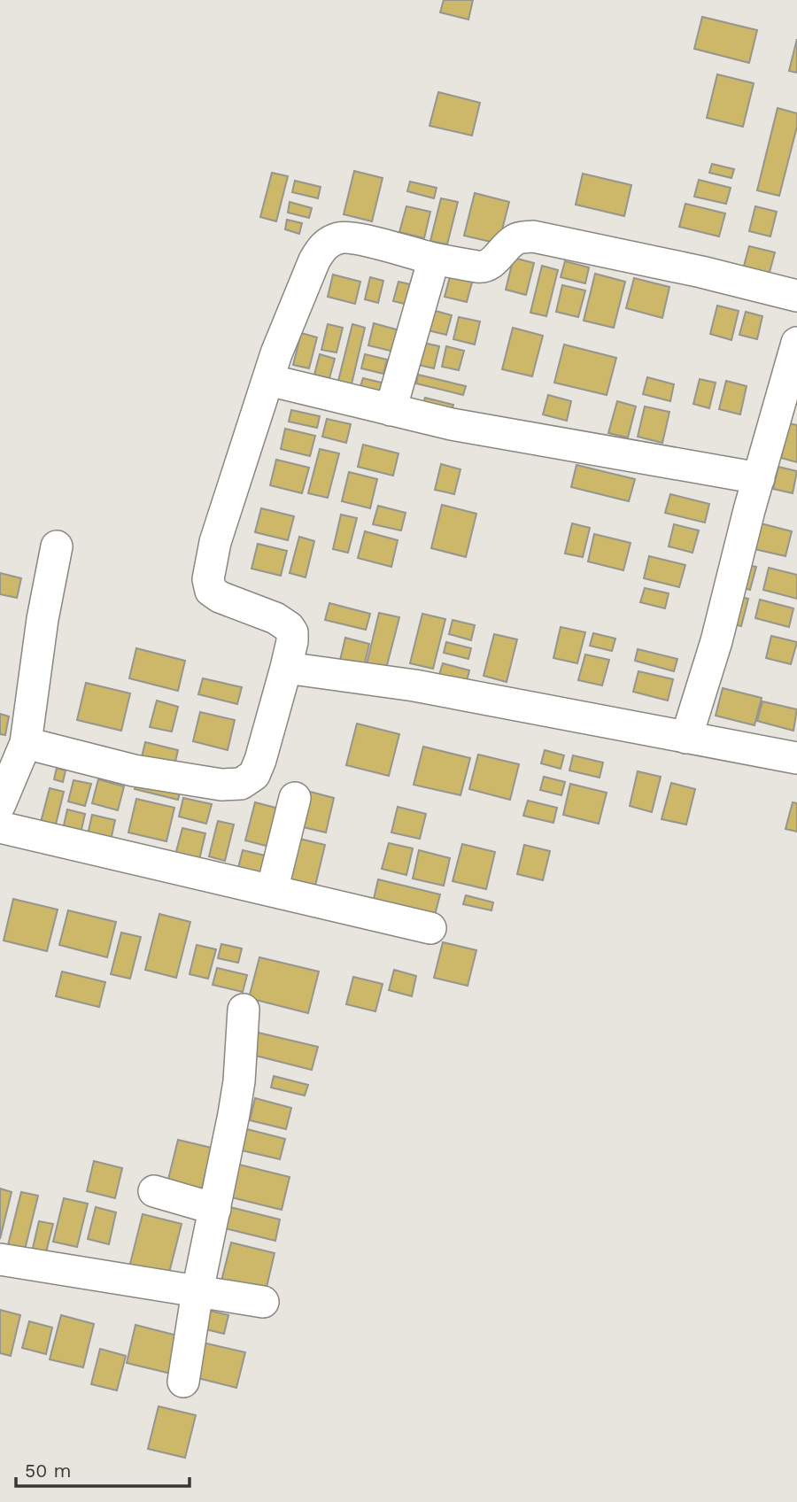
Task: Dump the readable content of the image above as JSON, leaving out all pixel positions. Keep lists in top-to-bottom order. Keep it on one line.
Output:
{"scale_bar":"50 m"}
